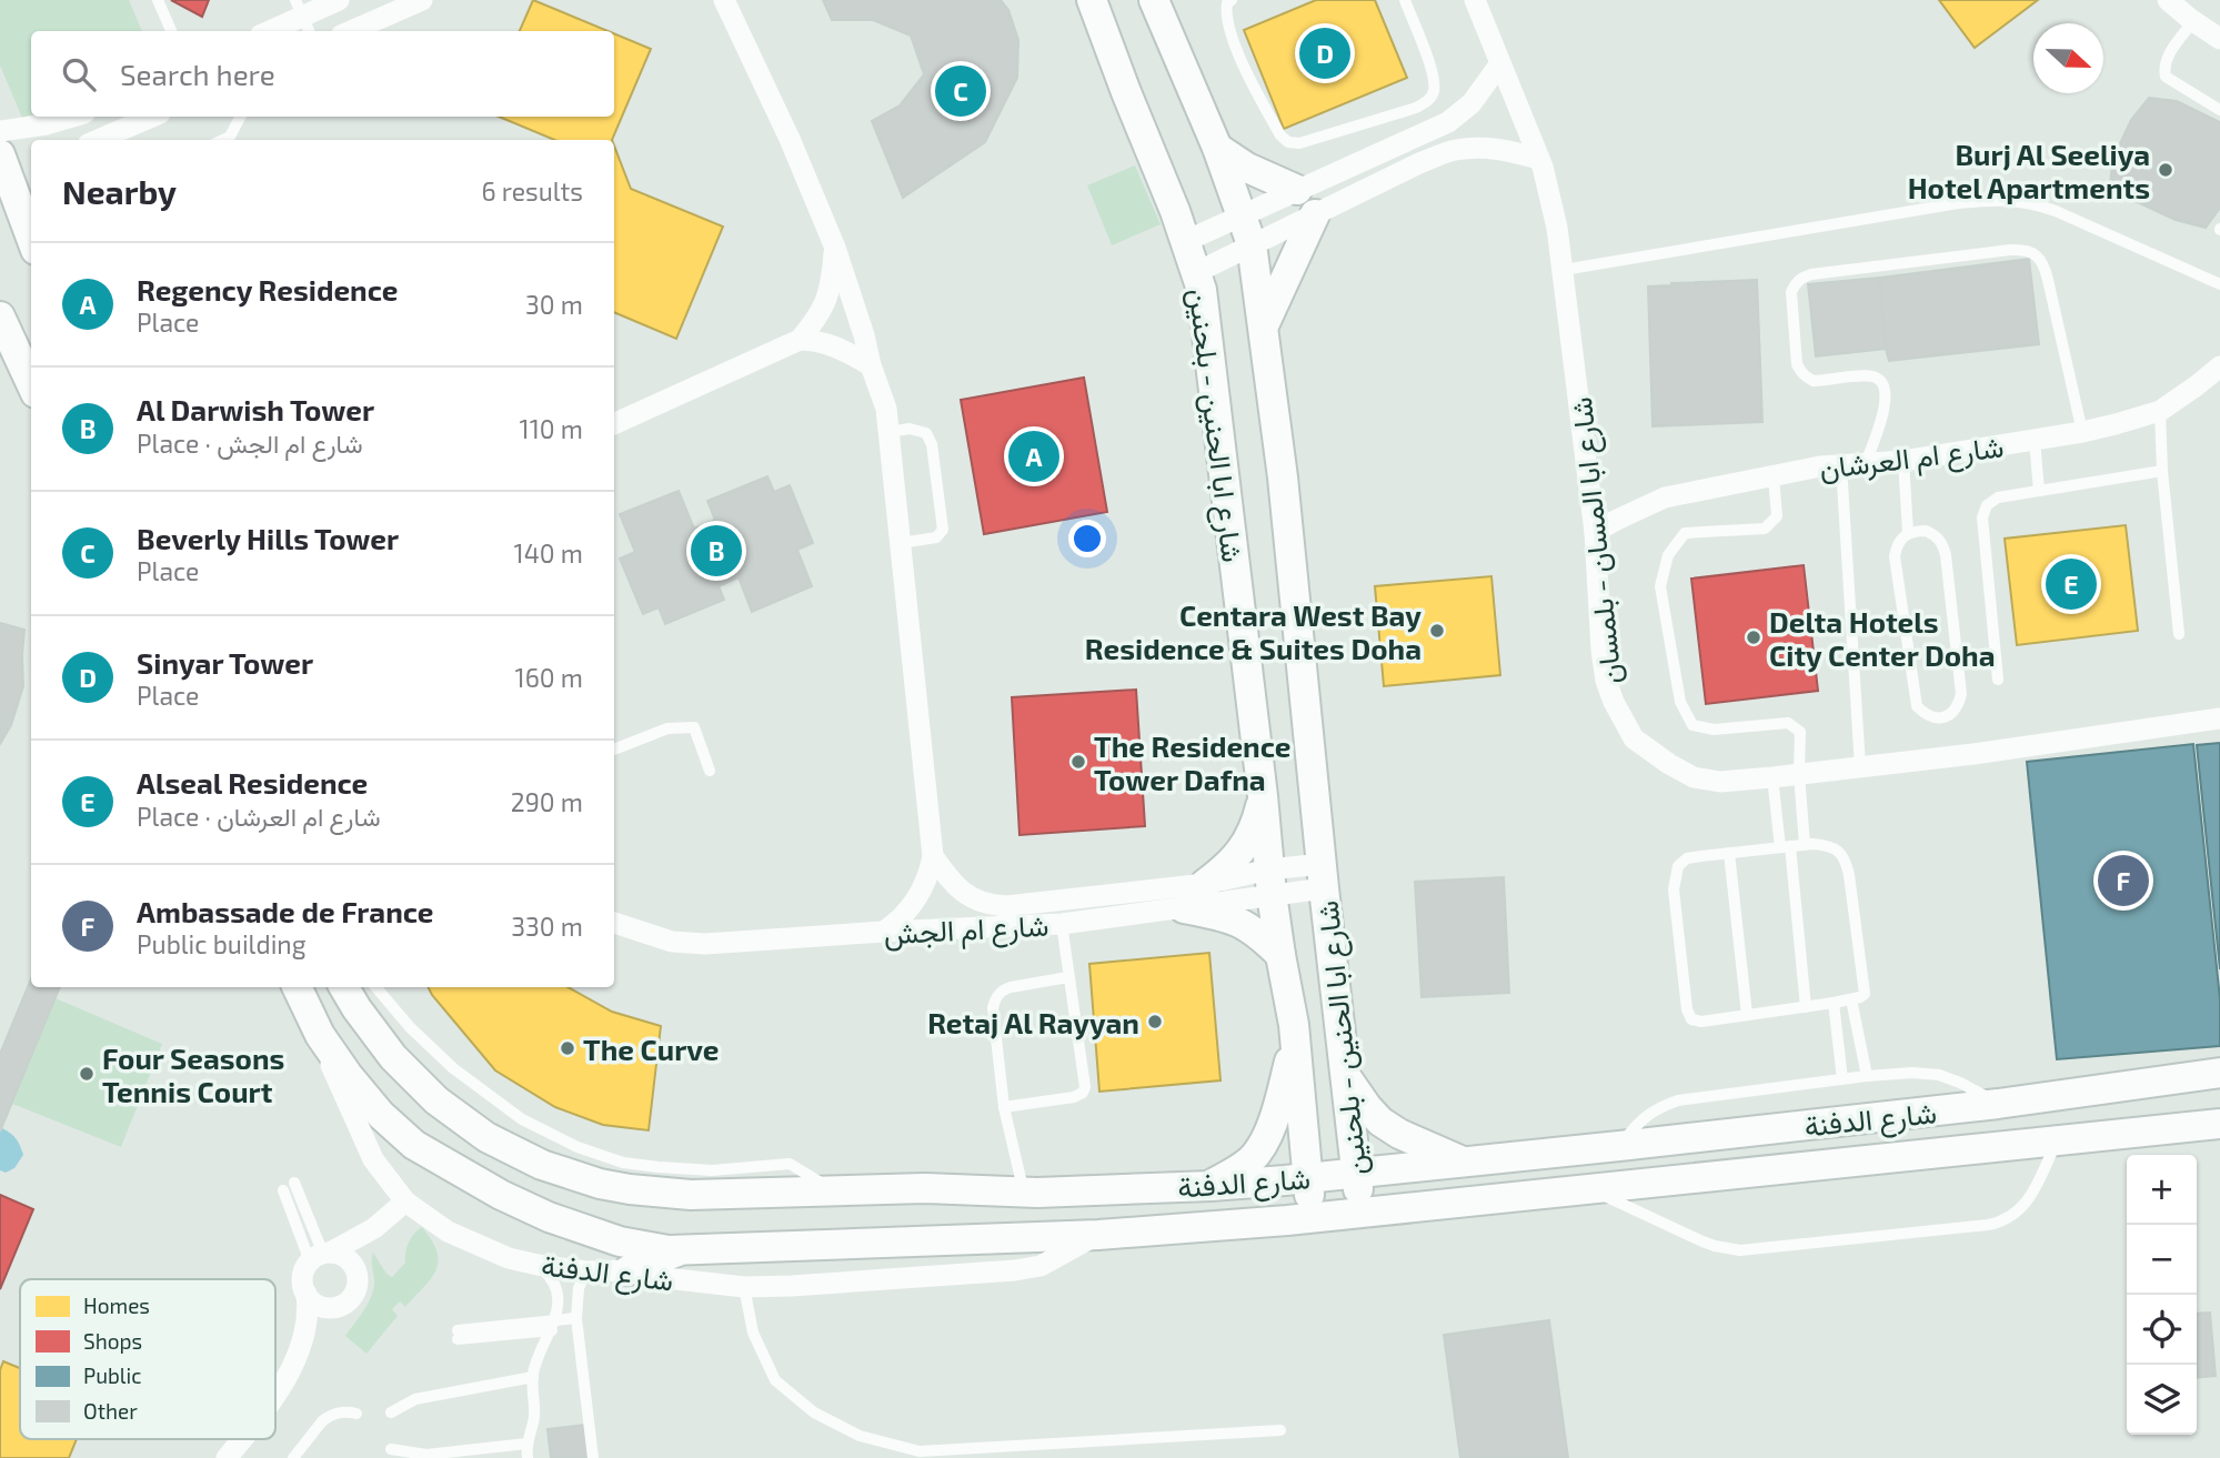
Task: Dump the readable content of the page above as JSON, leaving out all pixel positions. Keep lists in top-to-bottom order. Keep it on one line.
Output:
{"streets":{"main road":["شارع ابا الحنين - بلحنين","شارع الدفنة"],"street":["شارع ام العرشان","شارع ابا المسان - بلمسان","شارع ام الجش"]},"crossings":[["شارع ابا الحنين - بلحنين","شارع ام الجش"],["شارع ابا الحنين - بلحنين","شارع الدفنة"],["شارع ام العرشان","شارع ابا المسان - بلمسان"]],"places":["Burj Al Seeliya Hotel Apartments","Centara West Bay Residence & Suites Doha","Delta Hotels City Center Doha","The Residence Tower Dafna","Retaj Al Rayyan","The Curve","Four Seasons Tennis Court"],"legend":["Homes","Shops","Public","Other"],"north":"right","page":{"pins":["D","C","A","B","E","F"],"search":"Search here","heading":["Nearby","6 results"],"list":[{"mark":"A","name":"Regency Residence","note":"Place","value":"30 m"},{"mark":"B","name":"Al Darwish Tower","note":"Place · شارع ام الجش","value":"110 m"},{"mark":"C","name":"Beverly Hills Tower","note":"Place","value":"140 m"},{"mark":"D","name":"Sinyar Tower","note":"Place","value":"160 m"},{"mark":"E","name":"Alseal Residence","note":"Place · شارع ام العرشان","value":"290 m"},{"mark":"F","name":"Ambassade de France","note":"Public building","value":"330 m"}],"map_buttons":["+","−"]}}
